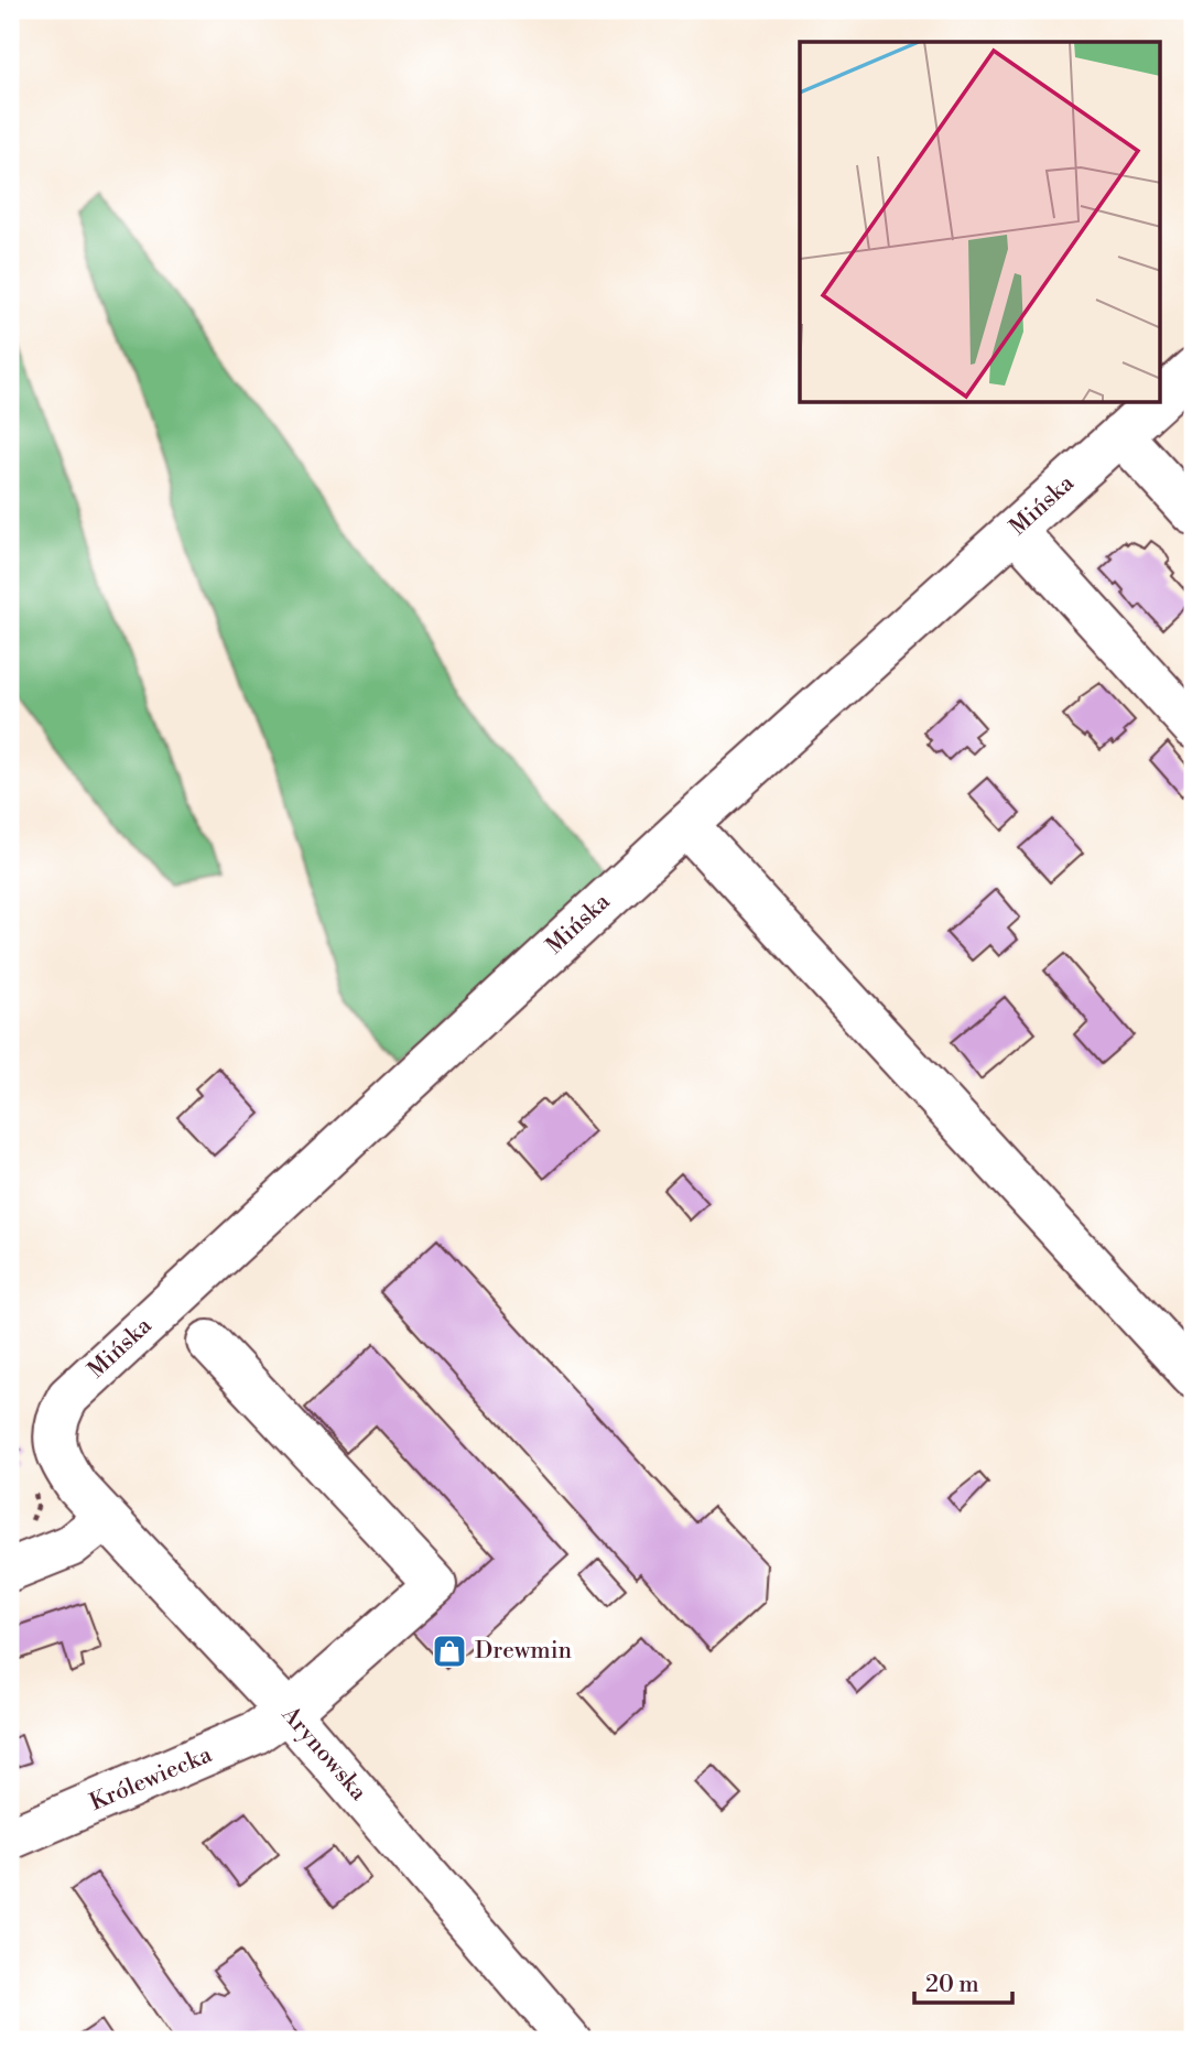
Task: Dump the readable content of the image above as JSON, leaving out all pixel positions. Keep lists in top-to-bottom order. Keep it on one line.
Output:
{"streets":{"street":["Mińska","Arynowska","Królewiecka"]},"crossings":[["Mińska","Arynowska"],["Arynowska","Królewiecka"]],"places":{"shop":["Drewmin"]},"scale_bar":"20 m"}
